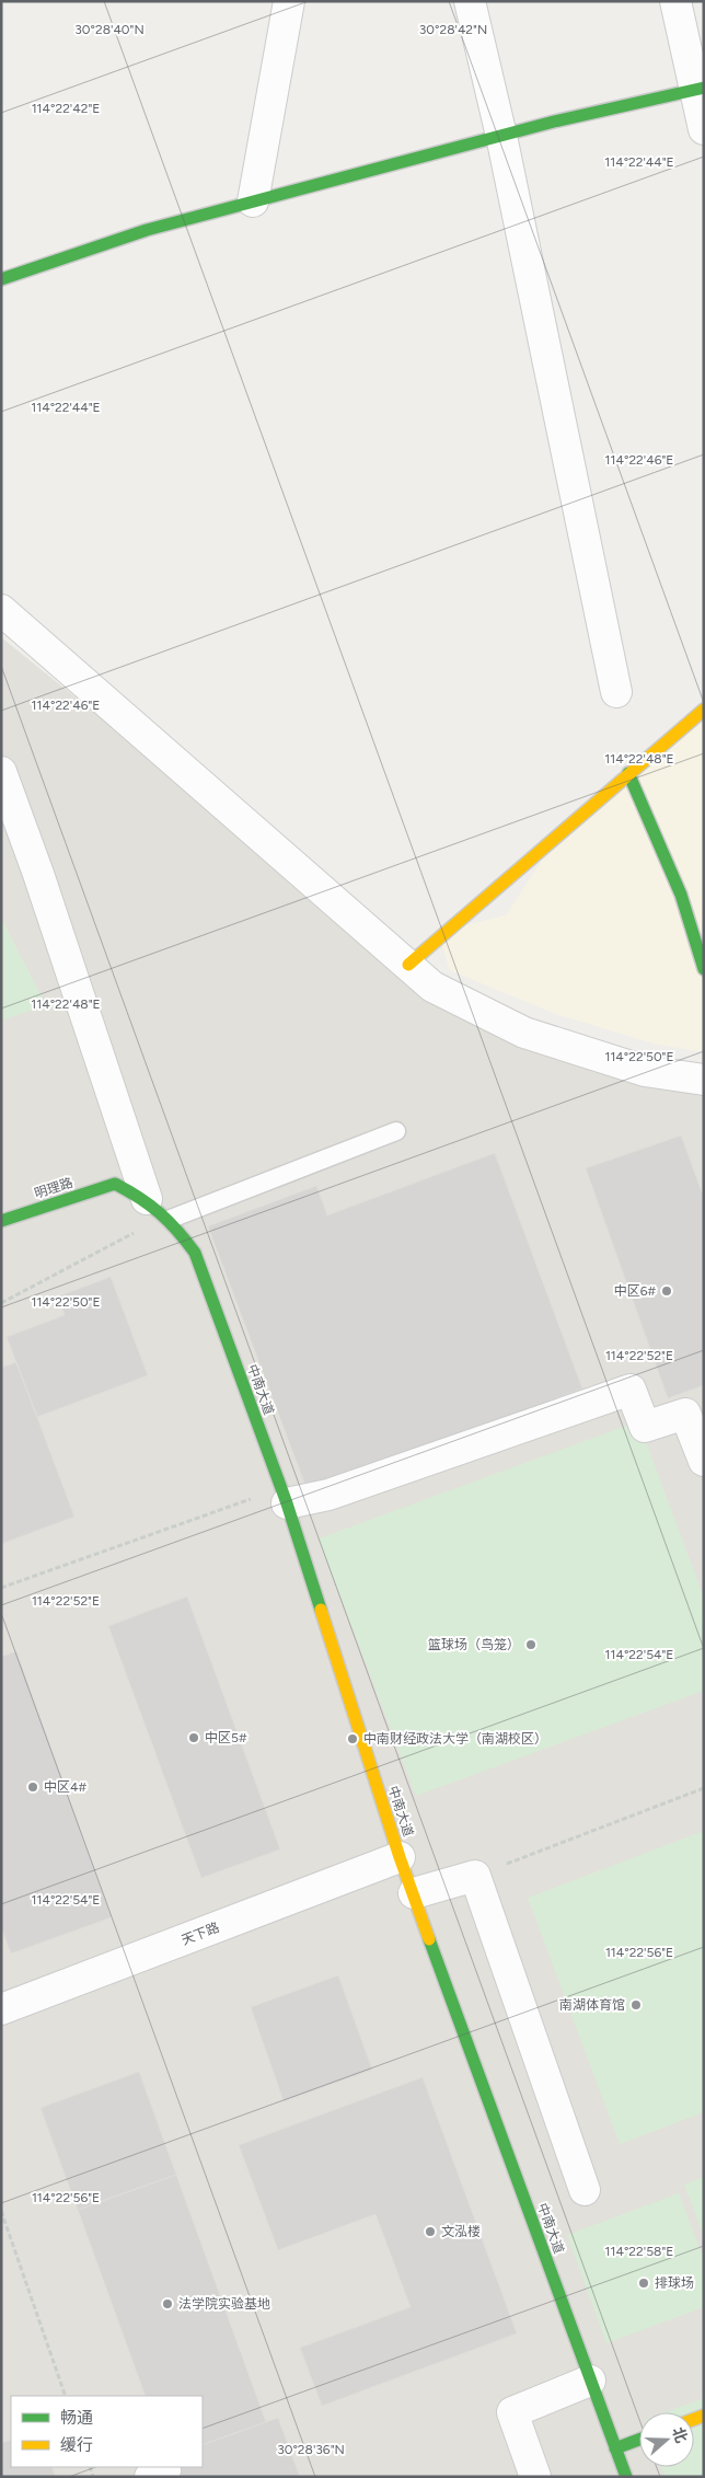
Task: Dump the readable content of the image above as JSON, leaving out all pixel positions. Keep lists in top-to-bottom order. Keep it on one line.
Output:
{"streets":{"main road":["明理路","中南大道"],"street":["天下路"]},"crossings":[["明理路","中南大道"],["中南大道","天下路"]],"places":["中区6#","篮球场（鸟笼）","中区5#","中南财经政法大学（南湖校区）","中区4#","南湖体育馆","文泓楼","排球场","法学院实验基地"],"legend":["畅通","缓行"],"north":"right","coordinates":["30°28'40\"N","30°28'42\"N","114°22'42\"E","114°22'44\"E","114°22'46\"E","114°22'48\"E","114°22'50\"E","114°22'52\"E","114°22'54\"E","114°22'56\"E","114°22'58\"E","30°28'36\"N"]}
